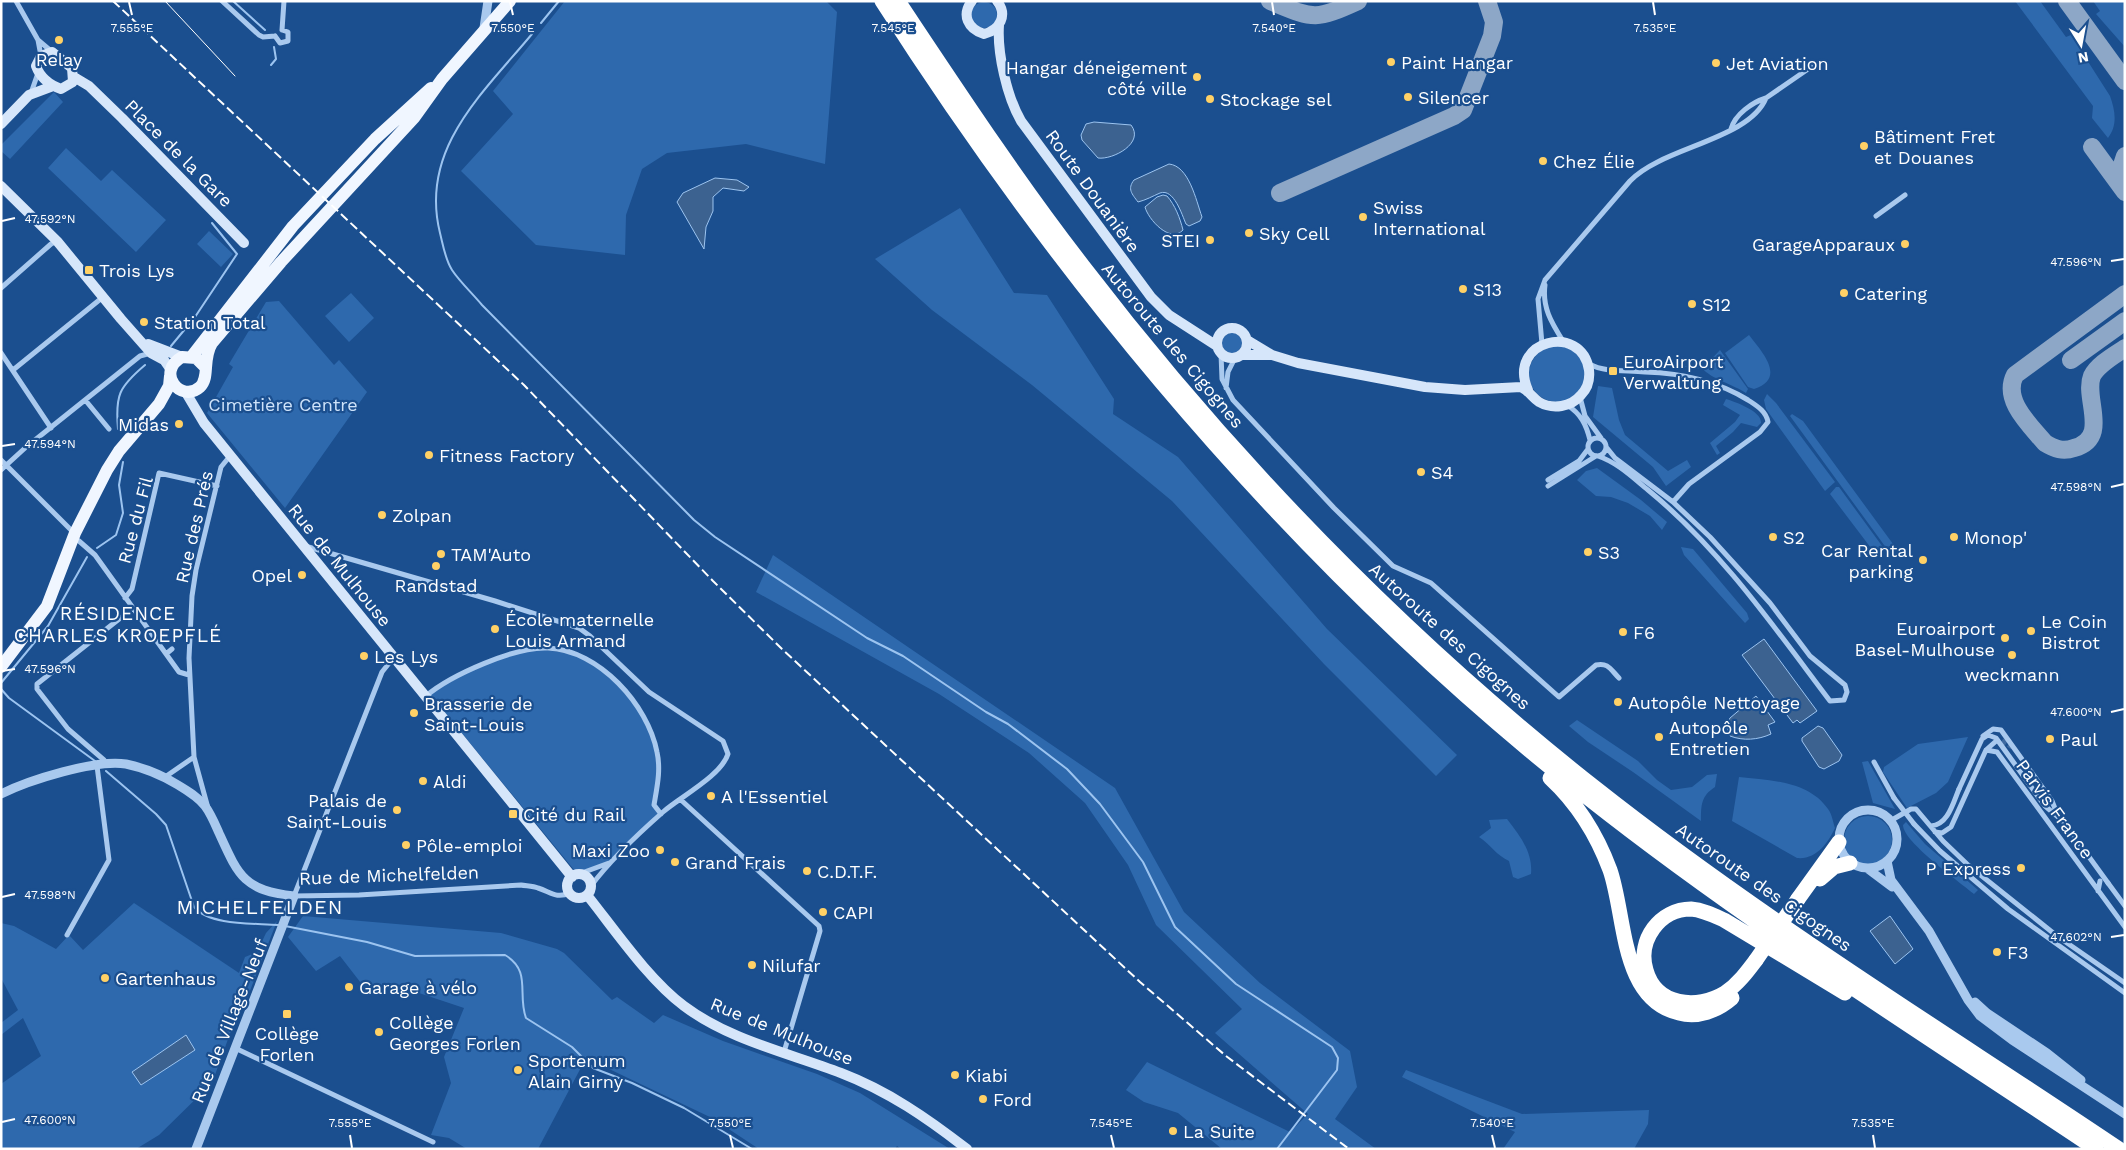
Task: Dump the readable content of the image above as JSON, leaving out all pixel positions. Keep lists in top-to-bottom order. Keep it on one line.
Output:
{"streets":{"highway":["Autoroute des Cigognes"],"main road":["Place de la Gare","Route Douanière","Rue de Mulhouse"],"street":["Rue du Fil","Rue des Prés","Parvis France","Rue de Michelfelden","Rue de Village-Neuf"]},"crossings":[["Rue du Fil","Rue des Prés"],["Rue des Prés","Rue de Mulhouse"],["Rue des Prés","Rue de Michelfelden"],["Rue de Mulhouse","Rue de Michelfelden"],["Rue de Mulhouse","Rue de Village-Neuf"],["Rue de Michelfelden","Rue de Village-Neuf"]],"districts":["RÉSIDENCE CHARLES KROEPFLÉ","MICHELFELDEN"],"parks":["Cimetière Centre"],"places":{"other":["Relay","Paint Hangar","Jet Aviation","Hangar déneigement côté ville","Silencer","Stockage sel","Bâtiment Fret et Douanes","Chez Élie","Swiss International","Sky Cell","STEI","GarageApparaux","S13","Catering","S12","Station Total","Midas","Fitness Factory","S4","Zolpan","S2","Monop'","S3","TAM'Auto","Car Rental parking","Randstad","Opel","École maternelle Louis Armand","Le Coin Bistrot","F6","Euroairport Basel-Mulhouse","weckmann","Les Lys","Autopôle Nettoyage","Brasserie de Saint-Louis","Autopôle Entretien","Paul","Aldi","A l'Essentiel","Palais de Saint-Louis","Pôle-emploi","Maxi Zoo","Grand Frais","P Express","C.D.T.F.","CAPI","F3","Nilufar","Gartenhaus","Garage à vélo","Collège Georges Forlen","Sportenum Alain Girny","Kiabi","Ford","La Suite"],"transit":["Trois Lys","EuroAirport Verwaltung","Cité du Rail","Collège Forlen"]},"north":"bottom","coordinates":["7.555°E","7.550°E","7.545°E","7.540°E","7.535°E","47.592°N","47.596°N","47.594°N","47.598°N","47.600°N","47.602°N"]}
